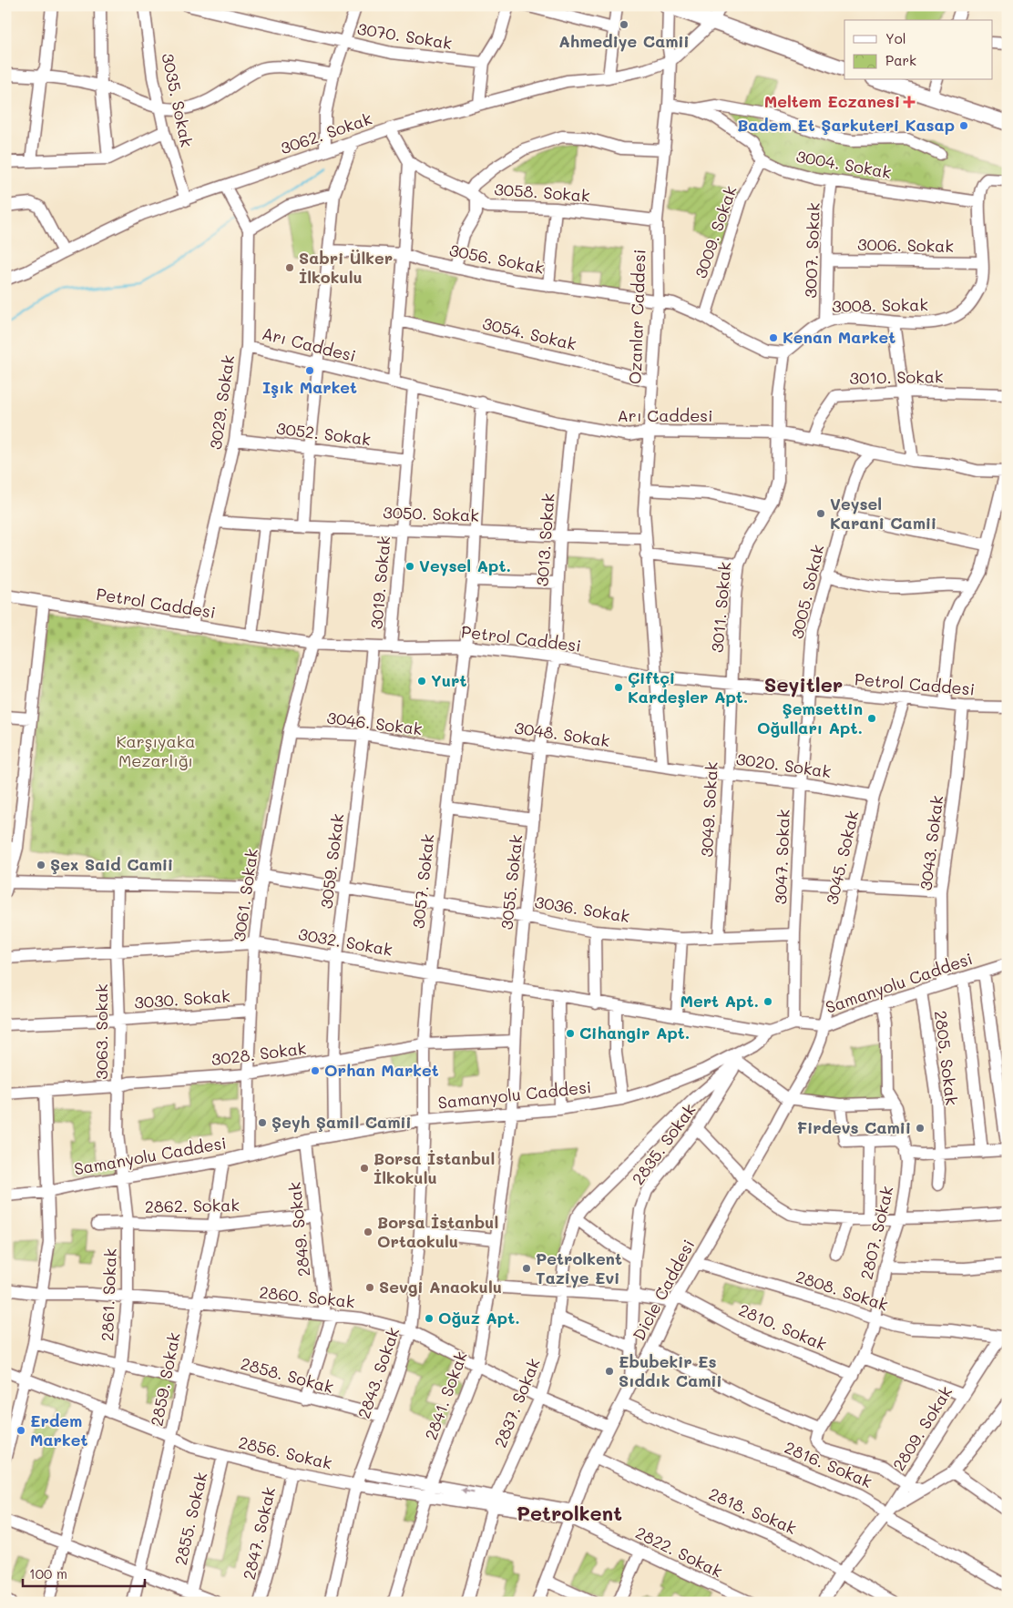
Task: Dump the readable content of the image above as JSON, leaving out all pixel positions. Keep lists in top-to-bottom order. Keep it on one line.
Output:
{"streets":{"street":["3070. Sokak","3035. Sokak","3062. Sokak","3004. Sokak","3058. Sokak","3009. Sokak","3006. Sokak","3007. Sokak","3056. Sokak","3008. Sokak","Ozanlar Caddesi","3054. Sokak","Arı Caddesi","3010. Sokak","3029. Sokak","3052. Sokak","3050. Sokak","3013. Sokak","3019. Sokak","3005. Sokak","Petrol Caddesi","3011. Sokak","3046. Sokak","3048. Sokak","3020. Sokak","3049. Sokak","3043. Sokak","3047. Sokak","3045. Sokak","3059. Sokak","3057. Sokak","3055. Sokak","3061. Sokak","3036. Sokak","3032. Sokak","Samanyolu Caddesi","3030. Sokak","3063. Sokak","3028. Sokak","2805. Sokak","2835. Sokak","2862. Sokak","2849. Sokak","2807. Sokak","Dicle Caddesi","2808. Sokak","2861. Sokak","2860. Sokak","2810. Sokak","2843. Sokak","2858. Sokak","2859. Sokak","2841. Sokak","2837. Sokak","2809. Sokak","2856. Sokak","2816. Sokak","2818. Sokak","2855. Sokak","2847. Sokak","2822. Sokak"]},"crossings":[["3035. Sokak","3062. Sokak"],["3062. Sokak","Ozanlar Caddesi"],["3062. Sokak","3029. Sokak"],["3004. Sokak","3009. Sokak"],["3004. Sokak","3007. Sokak"],["3004. Sokak","3008. Sokak"],["3058. Sokak","Ozanlar Caddesi"],["3006. Sokak","3007. Sokak"],["3006. Sokak","3008. Sokak"],["3007. Sokak","3008. Sokak"],["3056. Sokak","Ozanlar Caddesi"],["3008. Sokak","3011. Sokak"],["Ozanlar Caddesi","3054. Sokak"],["Ozanlar Caddesi","Arı Caddesi"],["Ozanlar Caddesi","3050. Sokak"],["Ozanlar Caddesi","Petrol Caddesi"],["Ozanlar Caddesi","3048. Sokak"],["Ozanlar Caddesi","3020. Sokak"],["Arı Caddesi","3010. Sokak"],["Arı Caddesi","3029. Sokak"],["Arı Caddesi","3013. Sokak"],["Arı Caddesi","3019. Sokak"],["Arı Caddesi","3005. Sokak"],["Arı Caddesi","3011. Sokak"],["Arı Caddesi","3057. Sokak"],["3029. Sokak","3052. Sokak"],["3029. Sokak","3050. Sokak"],["3029. Sokak","Petrol Caddesi"],["3052. Sokak","3019. Sokak"],["3050. Sokak","3013. Sokak"],["3050. Sokak","3019. Sokak"],["3050. Sokak","3057. Sokak"],["3050. Sokak","3061. Sokak"],["3013. Sokak","Petrol Caddesi"],["3013. Sokak","3055. Sokak"],["3019. Sokak","Petrol Caddesi"],["3005. Sokak","Petrol Caddesi"],["3005. Sokak","3047. Sokak"],["Petrol Caddesi","3011. Sokak"],["Petrol Caddesi","3049. Sokak"],["Petrol Caddesi","3043. Sokak"],["Petrol Caddesi","3047. Sokak"],["Petrol Caddesi","3045. Sokak"],["Petrol Caddesi","3059. Sokak"],["Petrol Caddesi","3057. Sokak"],["Petrol Caddesi","3055. Sokak"],["Petrol Caddesi","3061. Sokak"],["3011. Sokak","3049. Sokak"],["3046. Sokak","3059. Sokak"],["3046. Sokak","3057. Sokak"],["3046. Sokak","3061. Sokak"],["3048. Sokak","3020. Sokak"],["3048. Sokak","3057. Sokak"],["3048. Sokak","3055. Sokak"],["3020. Sokak","3049. Sokak"],["3020. Sokak","3047. Sokak"],["3020. Sokak","3045. Sokak"],["3049. Sokak","3036. Sokak"],["3043. Sokak","Samanyolu Caddesi"],["3047. Sokak","3036. Sokak"],["3047. Sokak","Samanyolu Caddesi"],["3045. Sokak","Samanyolu Caddesi"],["3045. Sokak","Dicle Caddesi"],["3059. Sokak","3036. Sokak"],["3059. Sokak","3032. Sokak"],["3059. Sokak","Samanyolu Caddesi"],["3059. Sokak","3028. Sokak"],["3057. Sokak","3036. Sokak"],["3057. Sokak","3032. Sokak"],["3057. Sokak","Samanyolu Caddesi"],["3057. Sokak","3028. Sokak"],["3057. Sokak","2843. Sokak"],["3055. Sokak","3036. Sokak"],["3055. Sokak","3032. Sokak"],["3055. Sokak","Samanyolu Caddesi"],["3055. Sokak","3028. Sokak"],["3055. Sokak","2841. Sokak"],["3061. Sokak","3036. Sokak"],["3061. Sokak","3032. Sokak"],["3061. Sokak","Samanyolu Caddesi"],["3061. Sokak","3030. Sokak"],["3061. Sokak","3028. Sokak"],["3032. Sokak","Samanyolu Caddesi"],["3032. Sokak","3063. Sokak"],["Samanyolu Caddesi","3063. Sokak"],["Samanyolu Caddesi","2805. Sokak"],["Samanyolu Caddesi","2835. Sokak"],["Samanyolu Caddesi","2849. Sokak"],["Samanyolu Caddesi","2807. Sokak"],["Samanyolu Caddesi","Dicle Caddesi"],["Samanyolu Caddesi","2861. Sokak"],["Samanyolu Caddesi","2843. Sokak"],["Samanyolu Caddesi","2859. Sokak"],["Samanyolu Caddesi","2841. Sokak"],["3030. Sokak","3063. Sokak"],["3063. Sokak","3028. Sokak"],["3063. Sokak","2861. Sokak"],["2835. Sokak","Dicle Caddesi"],["2835. Sokak","2810. Sokak"],["2835. Sokak","2837. Sokak"],["2862. Sokak","2849. Sokak"],["2862. Sokak","2861. Sokak"],["2862. Sokak","2859. Sokak"],["2849. Sokak","2860. Sokak"],["2849. Sokak","2858. Sokak"],["2807. Sokak","2808. Sokak"],["2807. Sokak","2810. Sokak"],["Dicle Caddesi","2808. Sokak"],["Dicle Caddesi","2860. Sokak"],["Dicle Caddesi","2810. Sokak"],["Dicle Caddesi","2856. Sokak"],["Dicle Caddesi","2816. Sokak"],["Dicle Caddesi","2818. Sokak"],["Dicle Caddesi","2822. Sokak"],["2808. Sokak","2809. Sokak"],["2861. Sokak","2860. Sokak"],["2861. Sokak","2856. Sokak"],["2860. Sokak","2843. Sokak"],["2860. Sokak","2859. Sokak"],["2860. Sokak","2841. Sokak"],["2860. Sokak","2837. Sokak"],["2810. Sokak","2841. Sokak"],["2810. Sokak","2837. Sokak"],["2843. Sokak","2858. Sokak"],["2843. Sokak","2856. Sokak"],["2858. Sokak","2859. Sokak"],["2859. Sokak","2856. Sokak"],["2841. Sokak","2856. Sokak"],["2837. Sokak","2856. Sokak"],["2809. Sokak","2816. Sokak"],["2809. Sokak","2818. Sokak"],["2856. Sokak","2855. Sokak"],["2856. Sokak","2847. Sokak"],["2856. Sokak","2822. Sokak"]],"districts":["Seyitler","Petrolkent"],"parks":["Karşıyaka Mezarlığı"],"places":{"other":["Ahmediye Camii","Badem Et Şarkuteri Kasap","Sabri Ülker İlkokulu","Kenan Market","Işık Market","Veysel Karani Camii","Veysel Apt.","Yurt","Çiftçi Kardeşler Apt.","Şemsettin Oğulları Apt.","Şex Said Camii","Mert Apt.","Cihangir Apt.","Orhan Market","Şeyh Şamil Camii","Firdevs Camii","Borsa İstanbul İlkokulu","Borsa İstanbul Ortaokulu","Petrolkent Taziye Evi","Sevgi Anaokulu","Oğuz Apt.","Ebubekir Es Sıddık Camii","Erdem Market"],"health":["Meltem Eczanesi"]},"legend":["Yol","Park"],"scale_bar":"100 m"}
